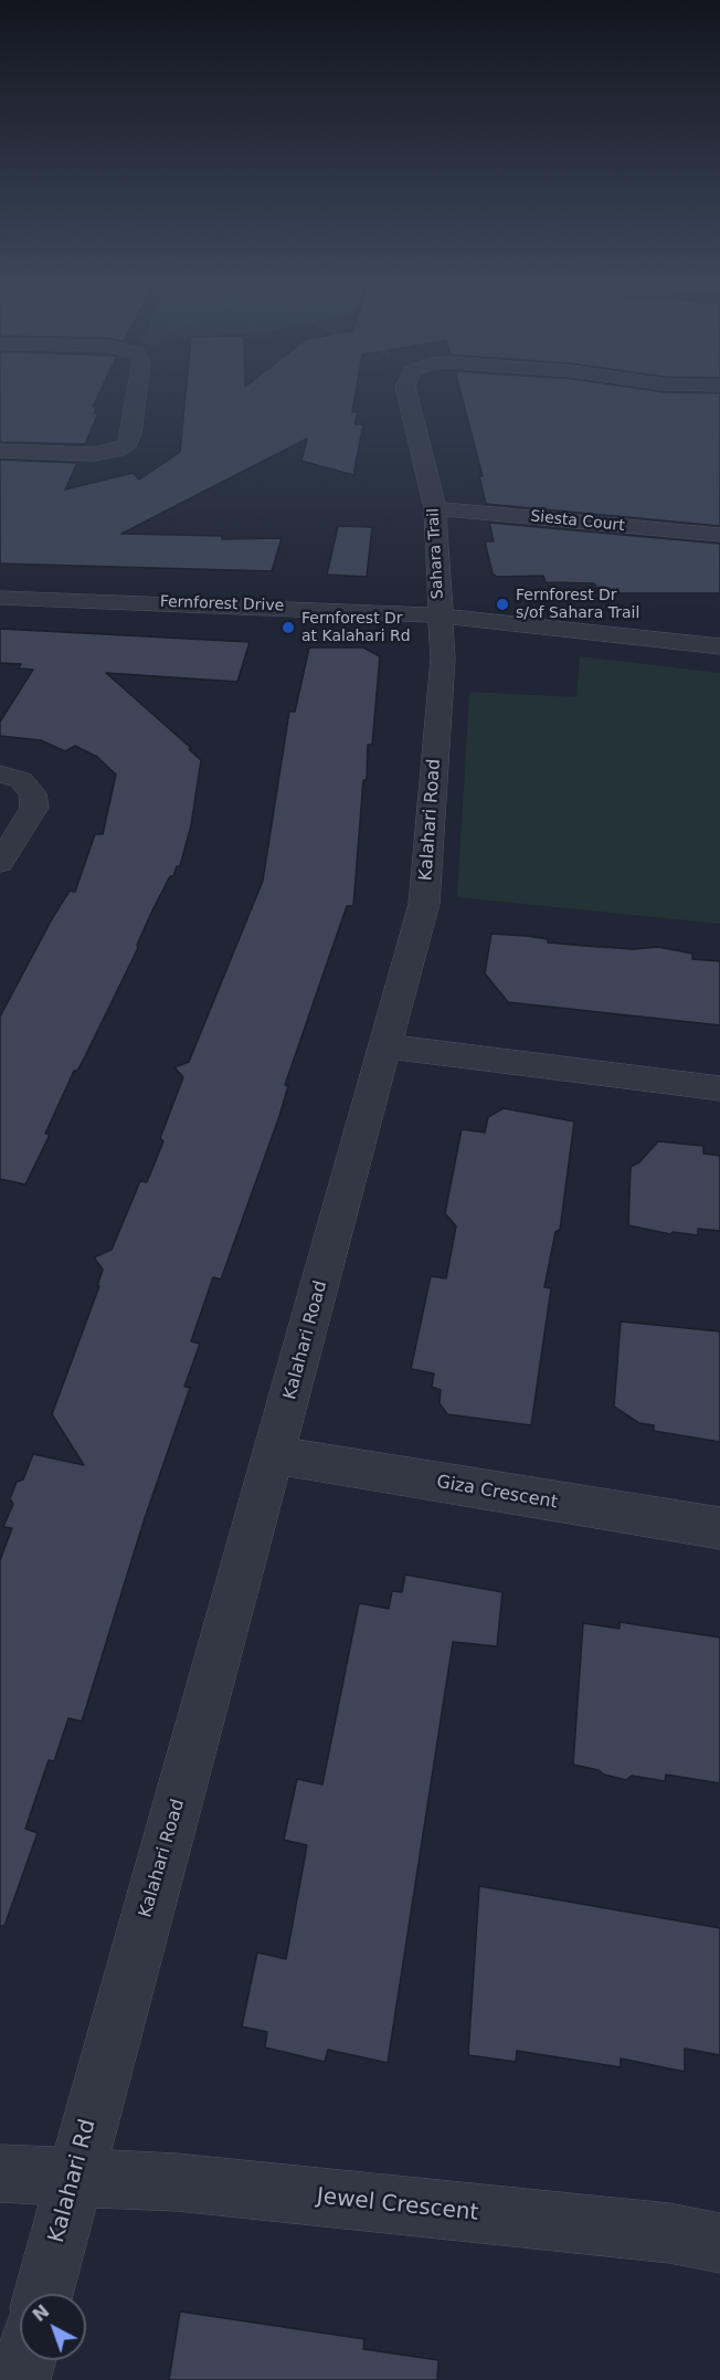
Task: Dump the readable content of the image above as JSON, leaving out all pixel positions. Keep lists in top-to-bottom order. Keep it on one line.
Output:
{"streets":{"street":["Siesta Court","Sahara Trail","Fernforest Drive","Kalahari Road","Giza Crescent","Kalahari Rd","Jewel Crescent"]},"crossings":[["Siesta Court","Sahara Trail"],["Sahara Trail","Fernforest Drive"],["Sahara Trail","Kalahari Road"],["Fernforest Drive","Kalahari Road"],["Kalahari Road","Giza Crescent"],["Kalahari Road","Kalahari Rd"],["Kalahari Rd","Jewel Crescent"]],"places":["Fernforest Dr s/of Sahara Trail","Fernforest Dr at Kalahari Rd"],"north":"top left"}
